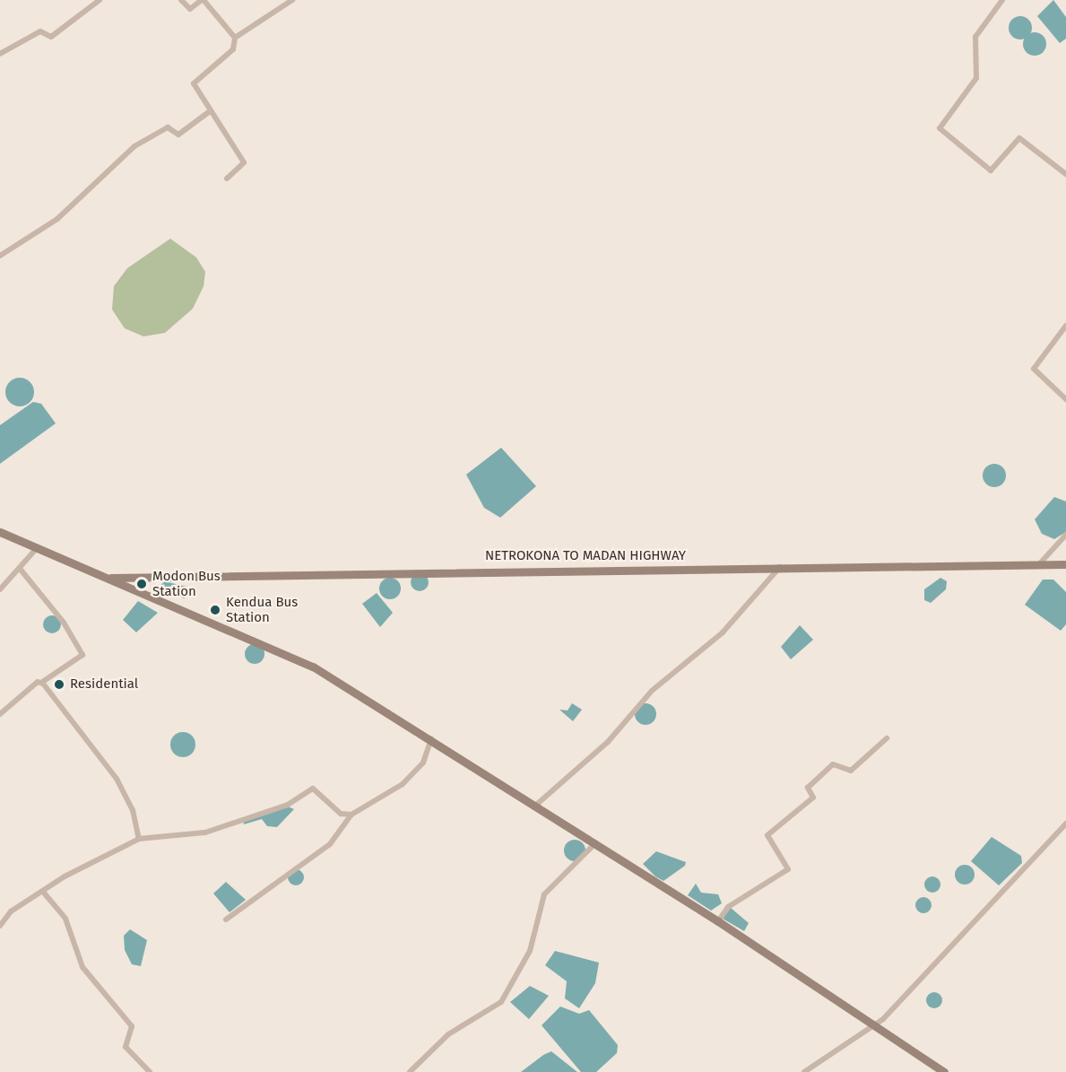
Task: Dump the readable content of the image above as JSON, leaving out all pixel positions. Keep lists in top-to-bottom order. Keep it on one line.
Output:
{"streets":{"main road":["NETROKONA TO MADAN HIGHWAY"]},"places":["Modon Bus Station","Kendua Bus Station","Residential"]}
